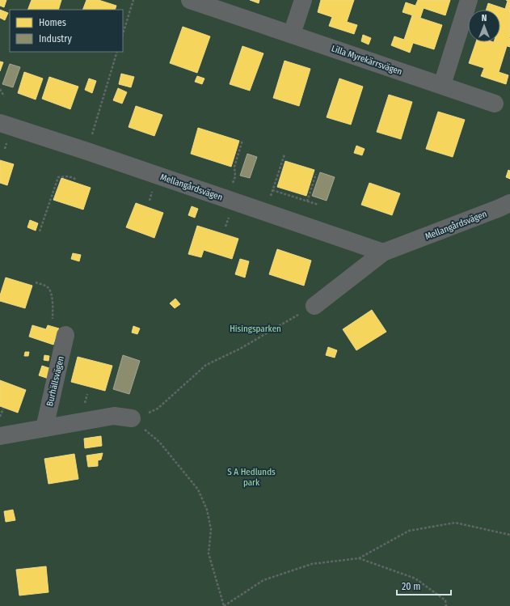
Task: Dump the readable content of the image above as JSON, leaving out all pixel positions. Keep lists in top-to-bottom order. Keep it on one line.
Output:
{"streets":{"street":["Lilla Myrekärrsvägen","Mellangårdsvägen","Burhällsvägen"]},"parks":["Hisingsparken","S A Hedlunds park"],"legend":["Homes","Industry"],"scale_bar":"20 m","north":"top"}
